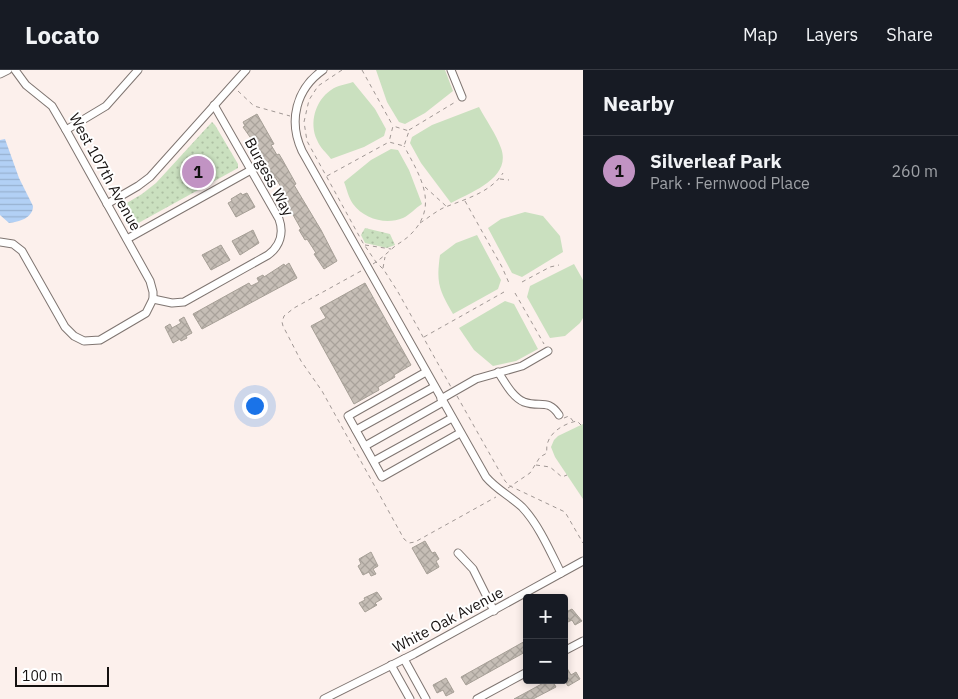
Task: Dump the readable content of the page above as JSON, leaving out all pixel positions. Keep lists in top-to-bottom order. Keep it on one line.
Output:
{"streets":{"street":["West 107th Avenue","Burgess Way","White Oak Avenue"]},"crossings":[["West 107th Avenue","Burgess Way"]],"scale_bar":"100 m","page":{"header":"Locato","nav":["Map","Layers","Share"],"heading":"Nearby","list":[{"mark":"1","name":"Silverleaf Park","note":"Park · Fernwood Place","value":"260 m"}],"pins":"1","map_buttons":["+","−"],"scale":"100 m"}}
